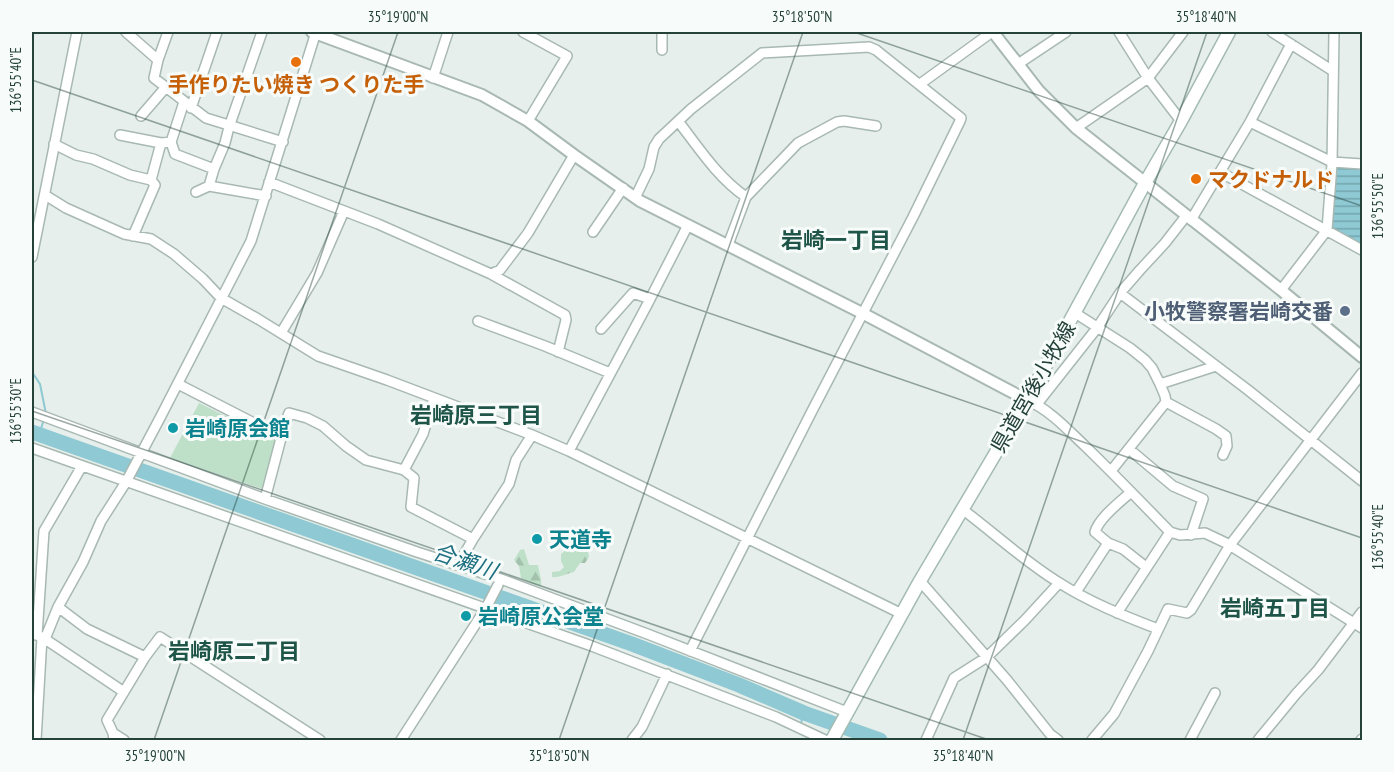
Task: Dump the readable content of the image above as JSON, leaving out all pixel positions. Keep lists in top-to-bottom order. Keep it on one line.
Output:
{"streets":{"main road":["県道宮後小牧線"]},"districts":["岩崎一丁目","岩崎原三丁目","岩崎五丁目","岩崎原二丁目"],"water":["合瀬川"],"places":["手作りたい焼き つくりた手","マクドナルド","小牧警察署岩崎交番","岩崎原会館","天道寺","岩崎原公会堂"],"coordinates":["35°19'00\"N","35°18'50\"N","35°18'40\"N","136°55'40\"E","136°55'50\"E","136°55'30\"E"]}
